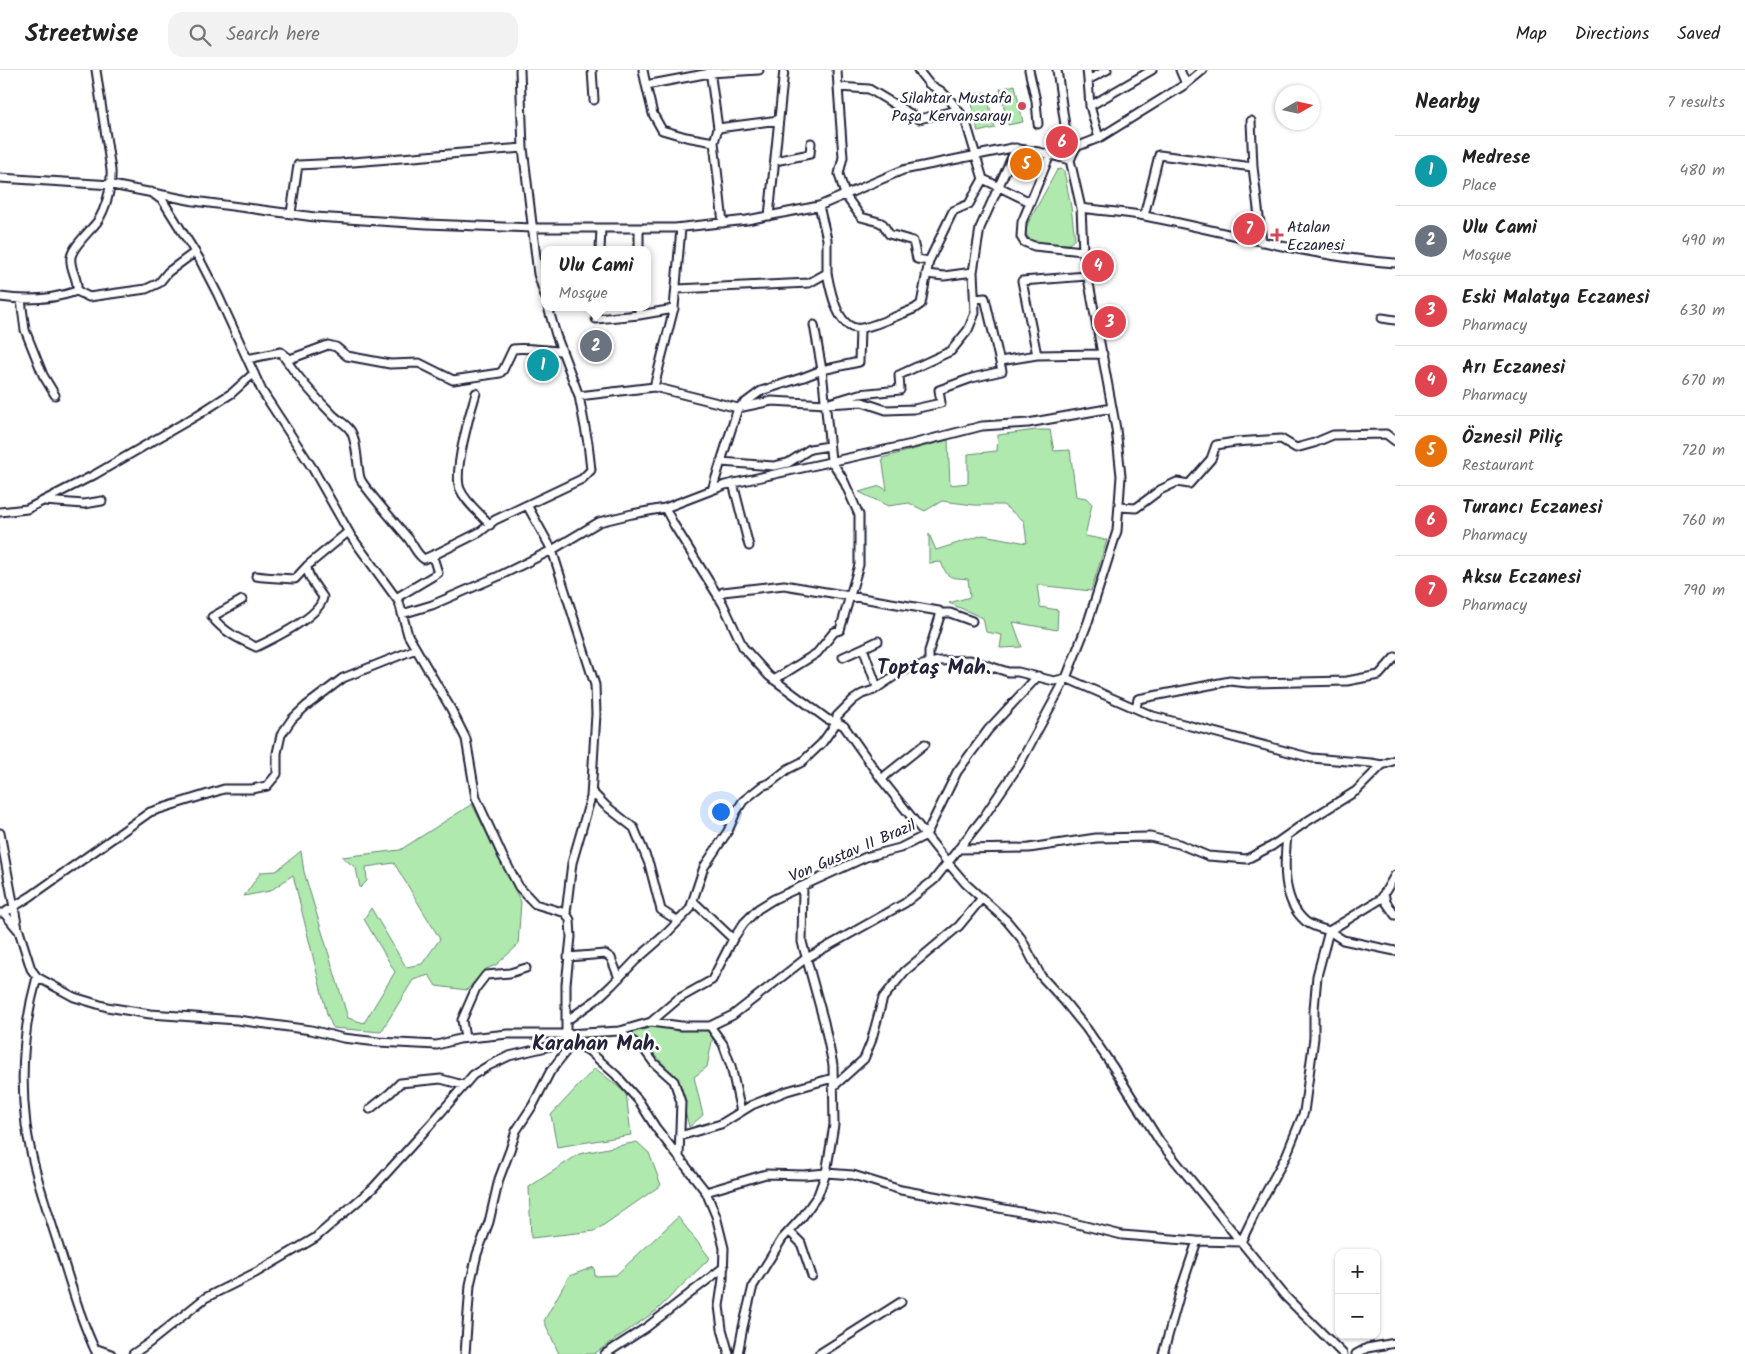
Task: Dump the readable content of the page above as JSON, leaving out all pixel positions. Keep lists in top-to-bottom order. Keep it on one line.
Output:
{"streets":{"street":["Von Gustav II Brazil"]},"districts":["Toptaş Mah.","Karahan Mah."],"places":{"other":["Silahtar Mustafa Paşa Kervansarayı"],"health":["Atalan Eczanesi"]},"north":"right","page":{"header":"Streetwise","search":"Search here","nav":["Map","Directions","Saved"],"heading":["Nearby","7 results"],"pins":["6","5","7","4","3","2","1"],"list":[{"mark":"1","name":"Medrese","note":"Place","value":"480 m"},{"mark":"2","name":"Ulu Cami","note":"Mosque","value":"490 m"},{"mark":"3","name":"Eski Malatya Eczanesi","note":"Pharmacy","value":"630 m"},{"mark":"4","name":"Arı Eczanesi","note":"Pharmacy","value":"670 m"},{"mark":"5","name":"Öznesil Piliç","note":"Restaurant","value":"720 m"},{"mark":"6","name":"Turancı Eczanesi","note":"Pharmacy","value":"760 m"},{"mark":"7","name":"Aksu Eczanesi","note":"Pharmacy","value":"790 m"}],"popup":["Ulu Cami","Mosque"],"map_buttons":["+","−"]}}
